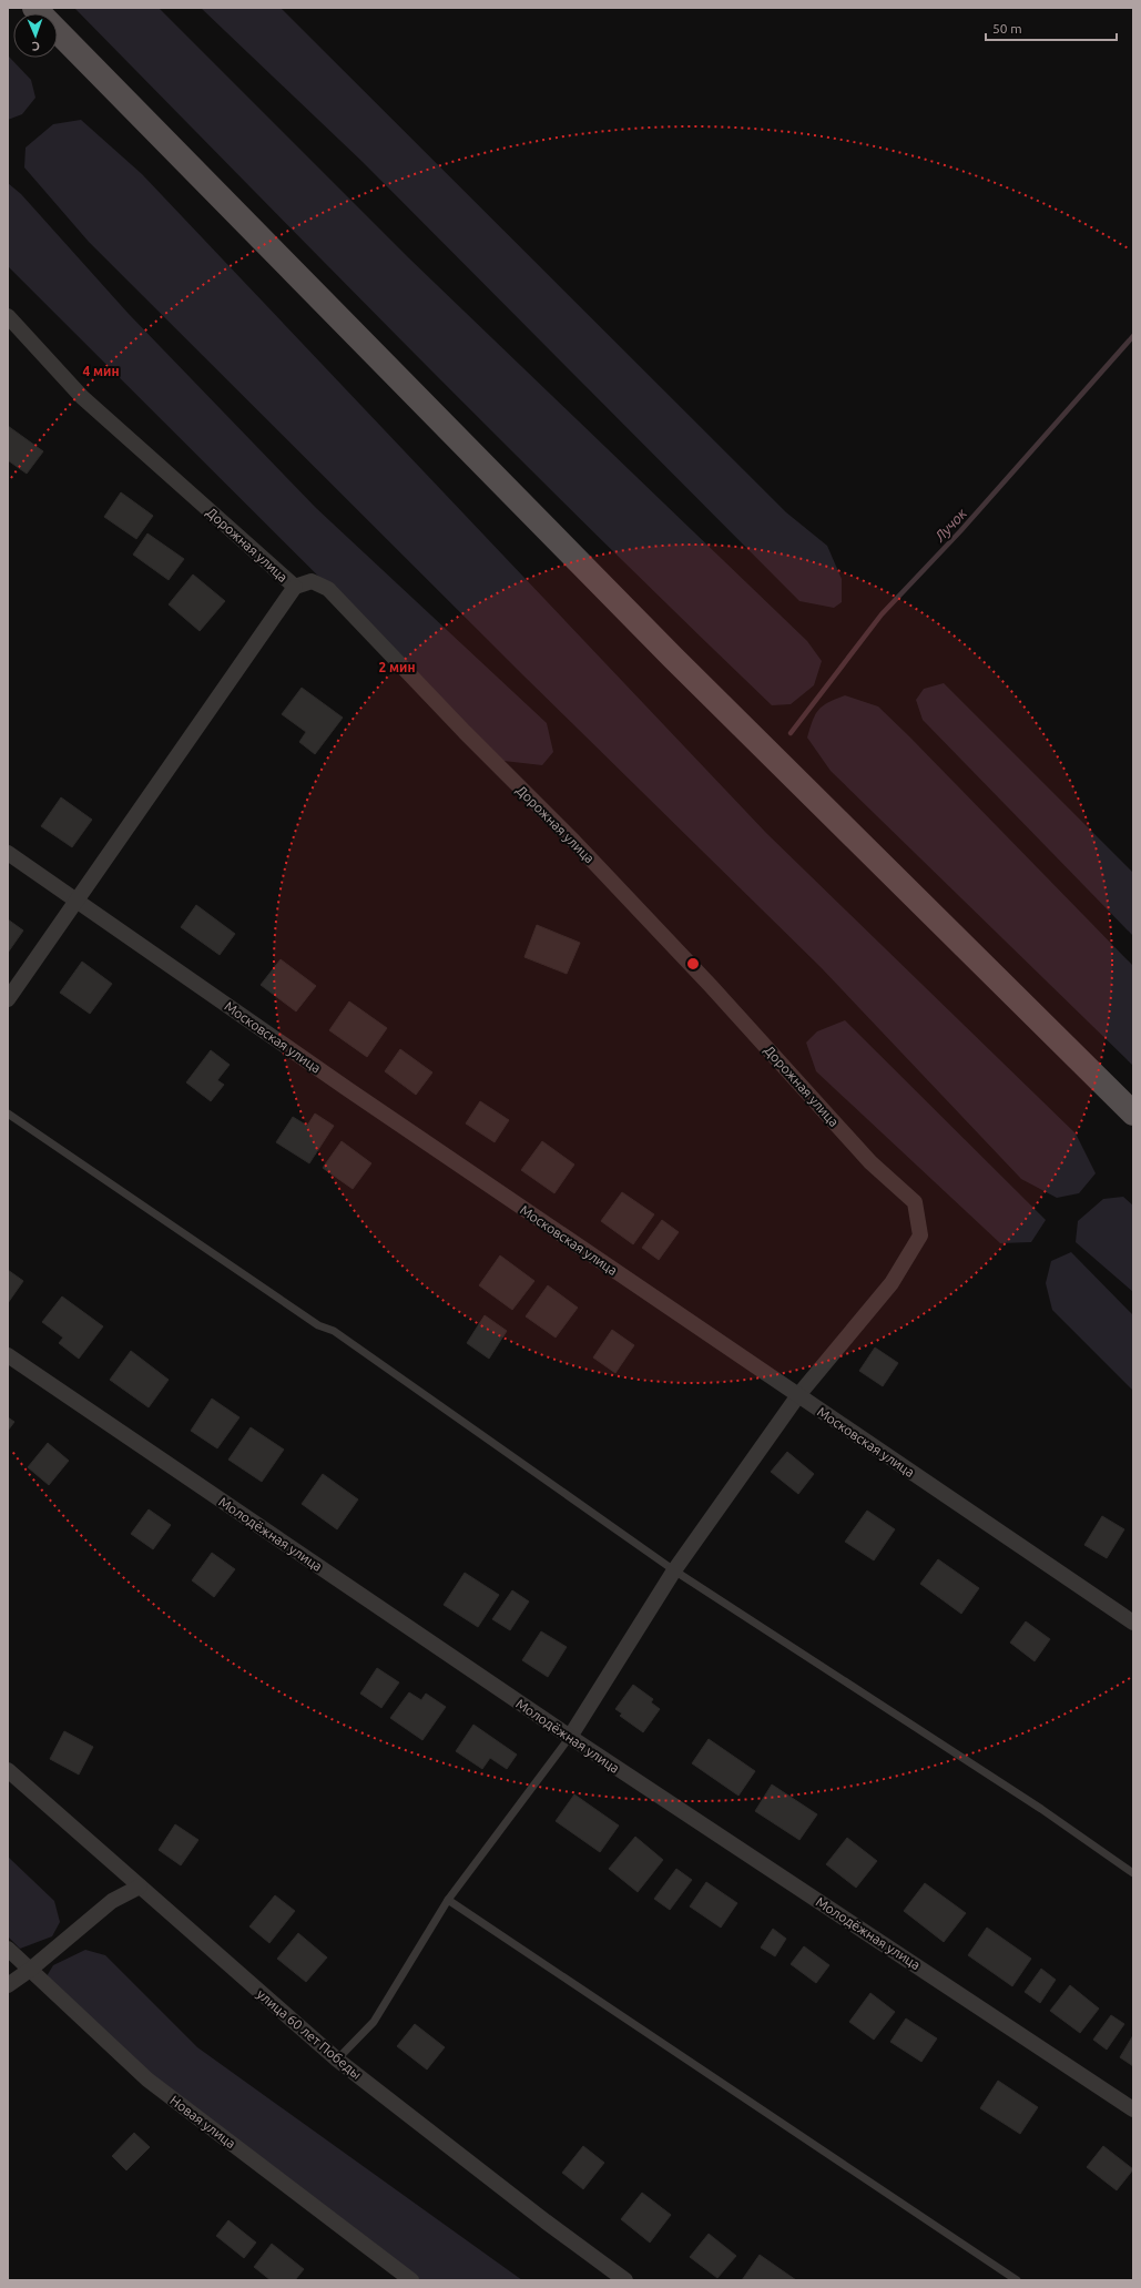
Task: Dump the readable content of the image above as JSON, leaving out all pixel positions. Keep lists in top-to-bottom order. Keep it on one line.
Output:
{"streets":{"street":["Дорожная улица","Московская улица","Молодёжная улица","улица 60 лет Победы","Новая улица"]},"crossings":[["Дорожная улица","Московская улица"],["Дорожная улица","Молодёжная улица"]],"water":["Лучок"],"scale_bar":"50 m","north":"bottom","rings":["4 мин","2 мин"]}
